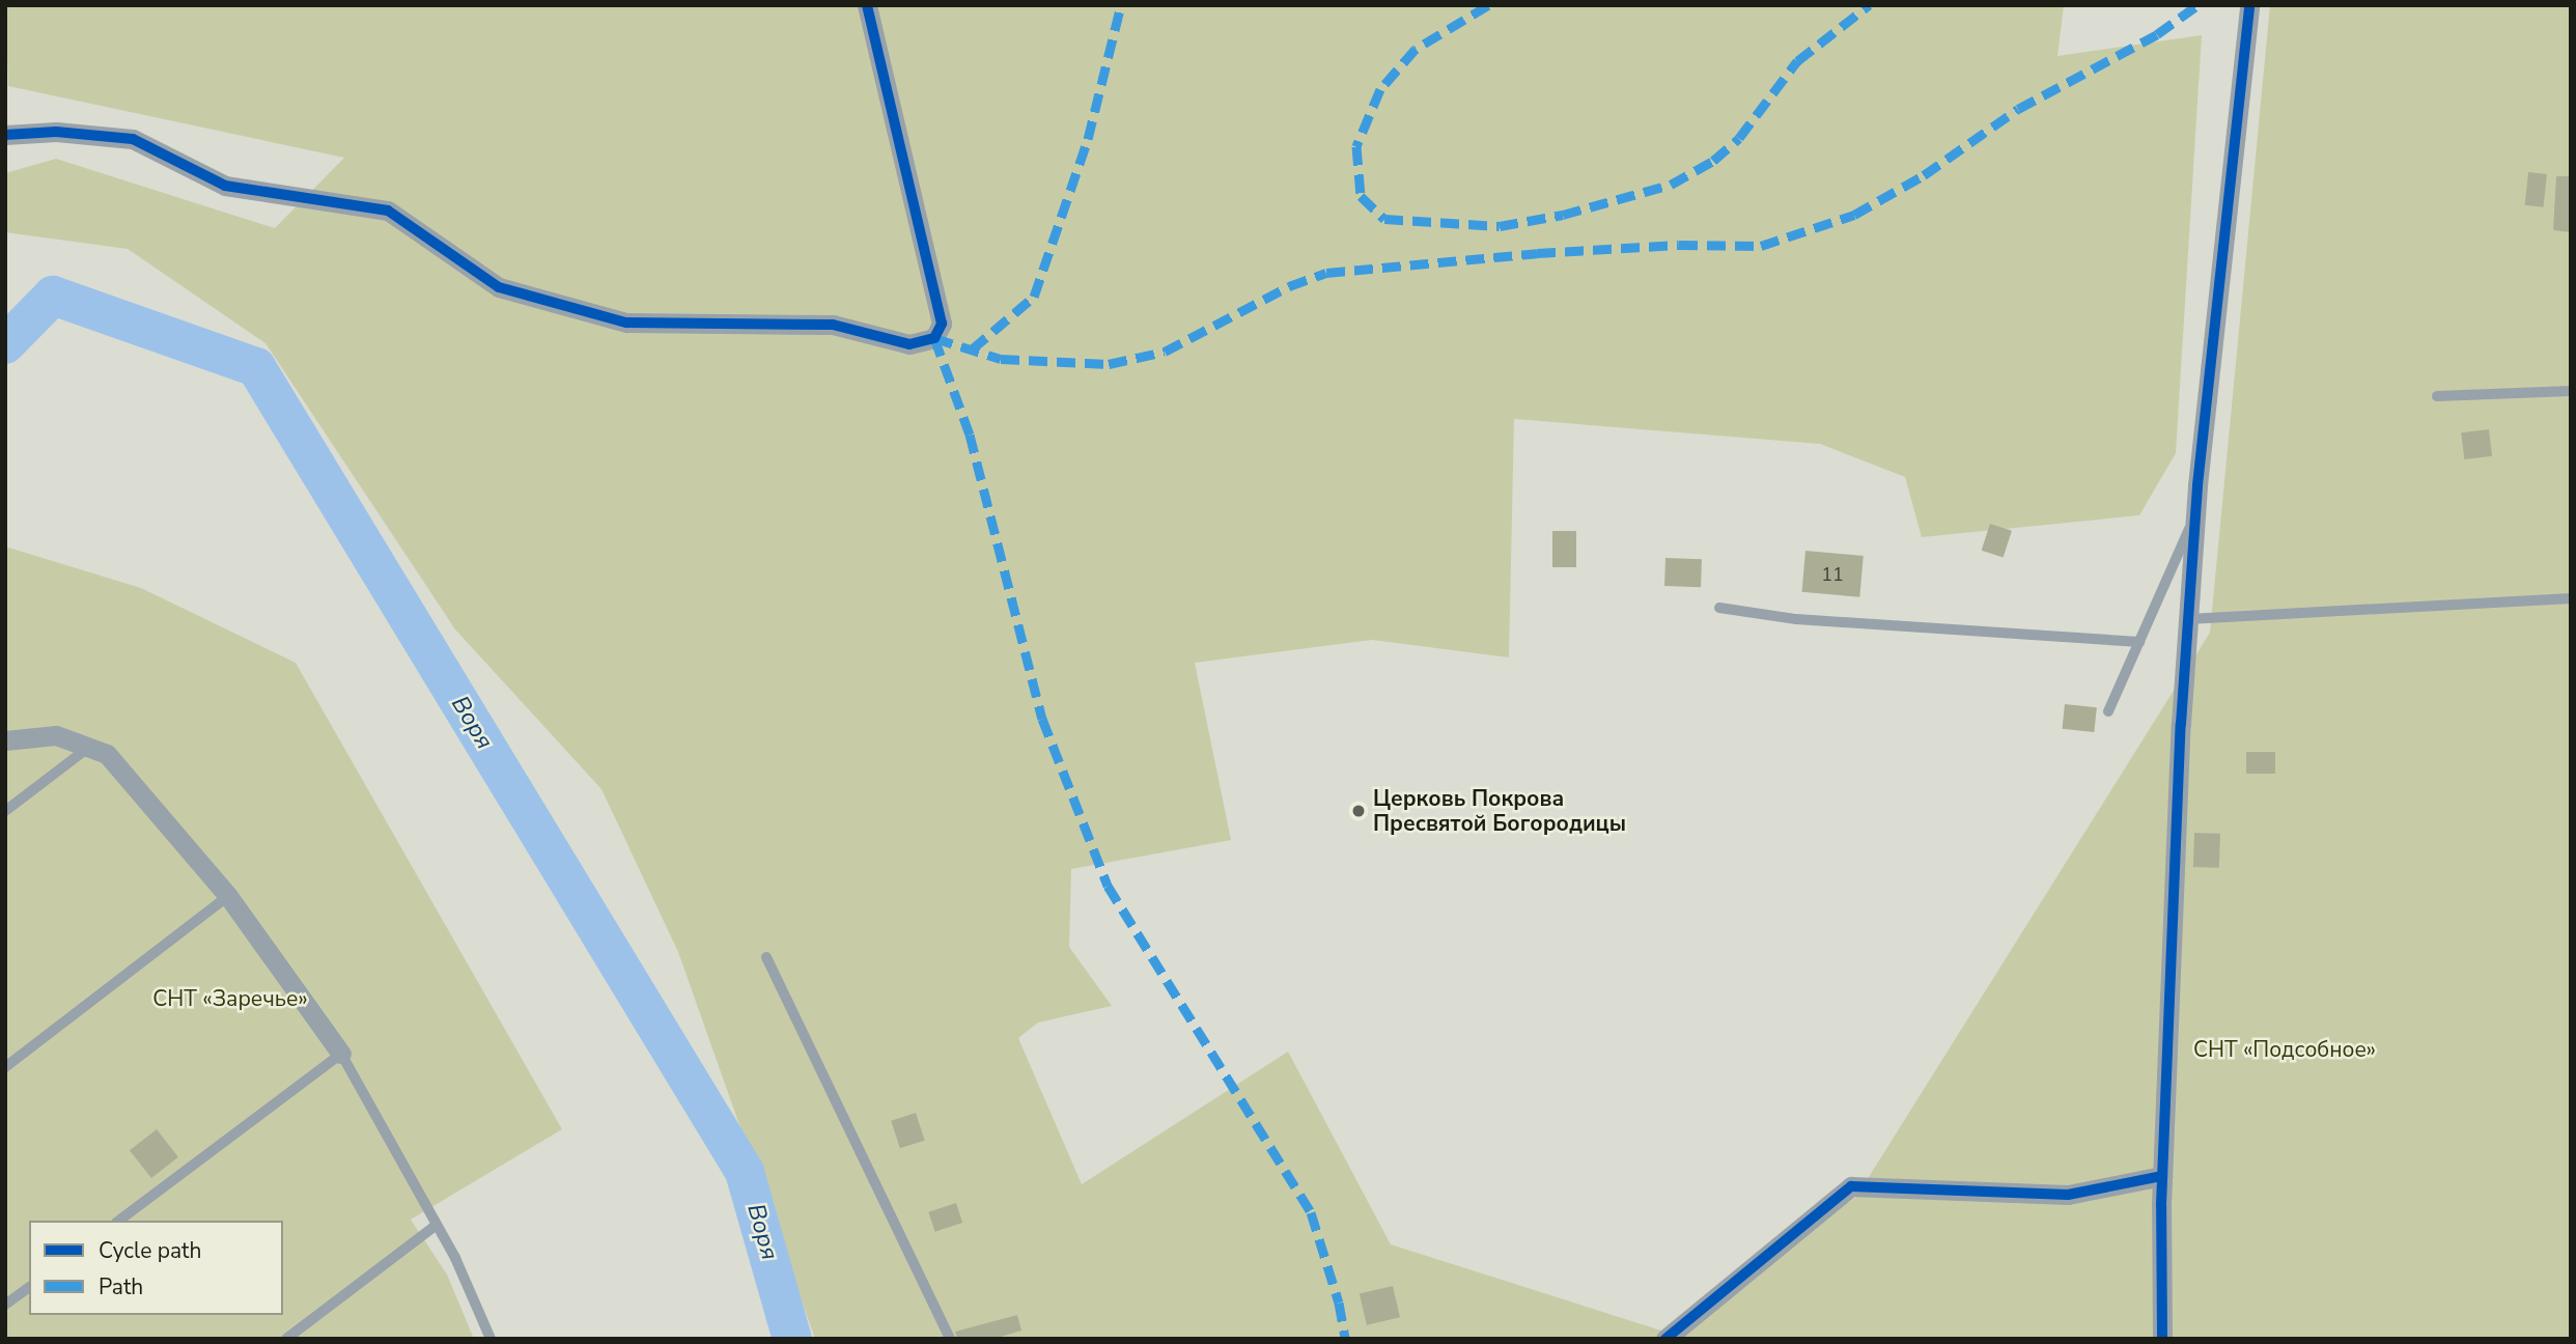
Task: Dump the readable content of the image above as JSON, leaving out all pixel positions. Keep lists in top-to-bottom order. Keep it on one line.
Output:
{"water":["Воря"],"parks":["СНТ «Заречье»","СНТ «Подсобное»"],"places":["Церковь Покрова Пресвятой Богородицы"],"house_numbers":["11"],"legend":["Cycle path","Path"]}
